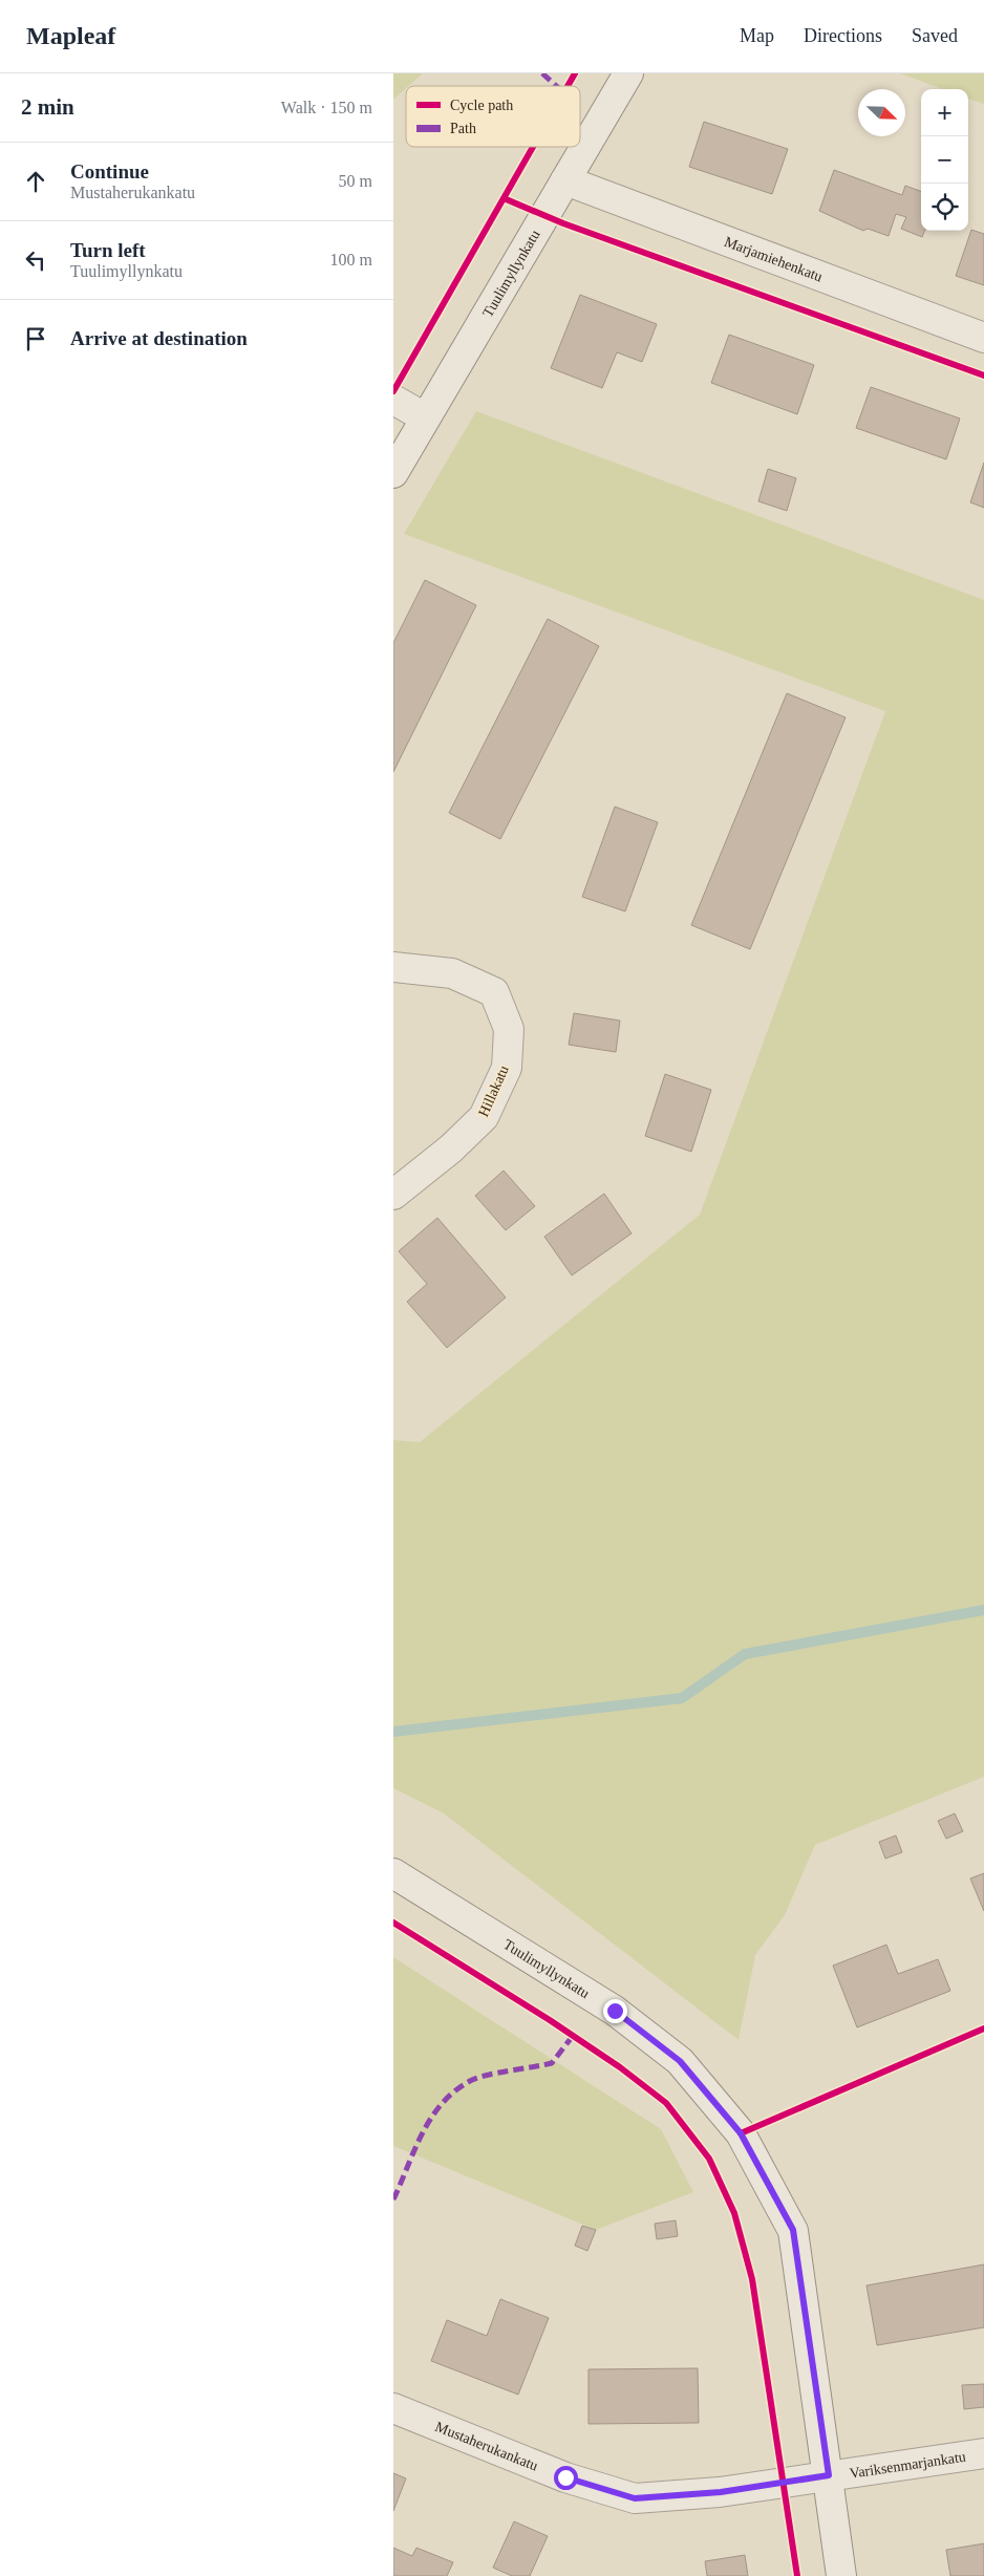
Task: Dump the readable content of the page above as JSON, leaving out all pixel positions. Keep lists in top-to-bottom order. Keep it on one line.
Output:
{"streets":{"street":["Marjamiehenkatu","Tuulimyllynkatu","Hillakatu","Mustaherukankatu","Variksenmarjankatu"]},"crossings":[["Marjamiehenkatu","Tuulimyllynkatu"],["Tuulimyllynkatu","Mustaherukankatu"],["Tuulimyllynkatu","Variksenmarjankatu"],["Mustaherukankatu","Variksenmarjankatu"]],"legend":["Cycle path","Path"],"north":"bottom right","page":{"header":"Mapleaf","nav":["Map","Directions","Saved"],"heading":["2 min","Walk · 150 m"],"map_buttons":["+","−"],"list":[["Continue","Mustaherukankatu","50 m"],["Turn left","Tuulimyllynkatu","100 m"],"Arrive at destination"]}}
